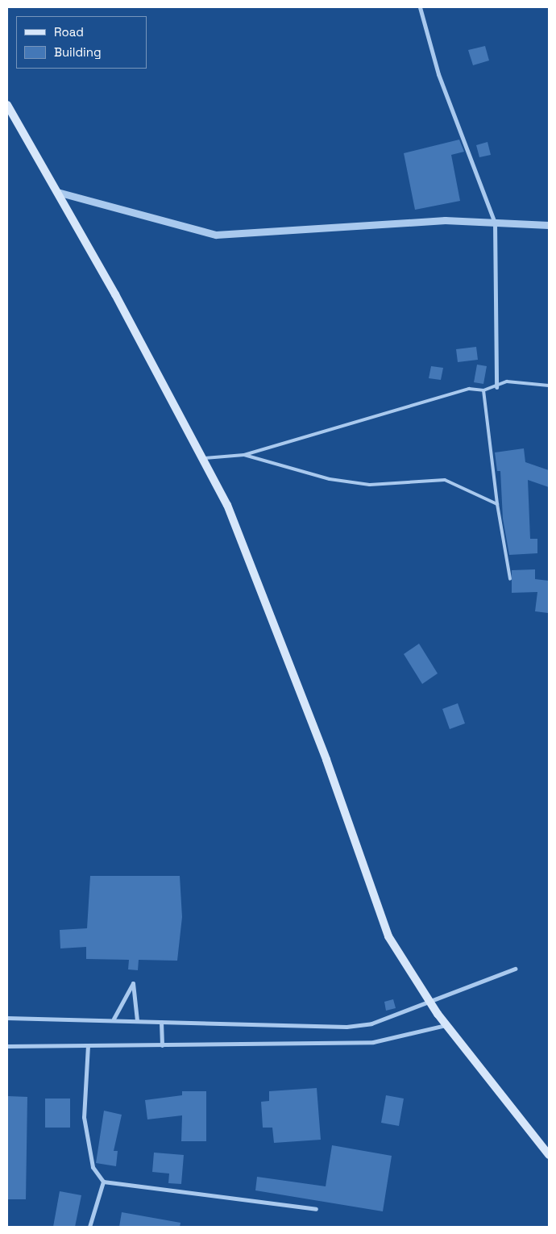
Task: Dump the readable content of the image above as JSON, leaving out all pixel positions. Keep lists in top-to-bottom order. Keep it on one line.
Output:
{"legend":["Road","Building"]}
